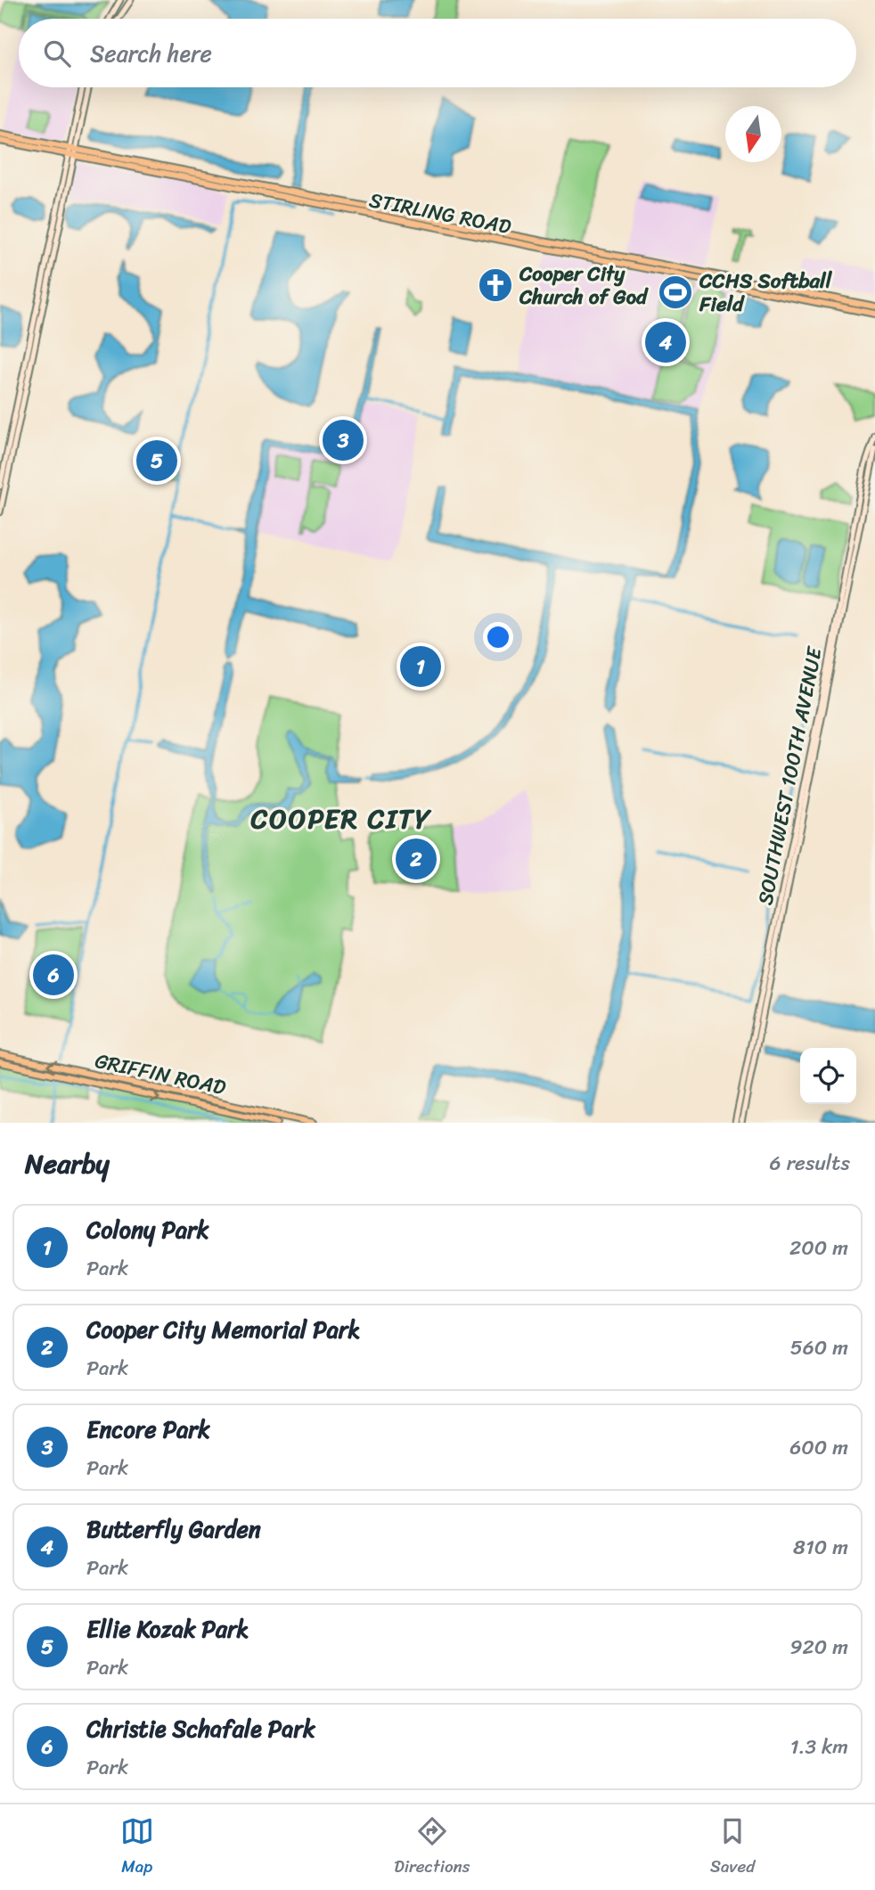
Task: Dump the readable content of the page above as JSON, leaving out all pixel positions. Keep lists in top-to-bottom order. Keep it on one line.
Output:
{"streets":{"main road":["STIRLING ROAD","SOUTHWEST 100TH AVENUE","GRIFFIN ROAD"]},"districts":["COOPER CITY"],"places":{"church":["Cooper City Church of God"],"sports":["CCHS Softball Field"]},"north":"bottom","page":{"search":"Search here","pins":["4","3","5","1","2","6"],"heading":["Nearby","6 results"],"list":[{"mark":"1","name":"Colony Park","note":"Park","value":"200 m"},{"mark":"2","name":"Cooper City Memorial Park","note":"Park","value":"560 m"},{"mark":"3","name":"Encore Park","note":"Park","value":"600 m"},{"mark":"4","name":"Butterfly Garden","note":"Park","value":"810 m"},{"mark":"5","name":"Ellie Kozak Park","note":"Park","value":"920 m"},{"mark":"6","name":"Christie Schafale Park","note":"Park","value":"1.3 km"}],"nav":["Map","Directions","Saved"]}}
